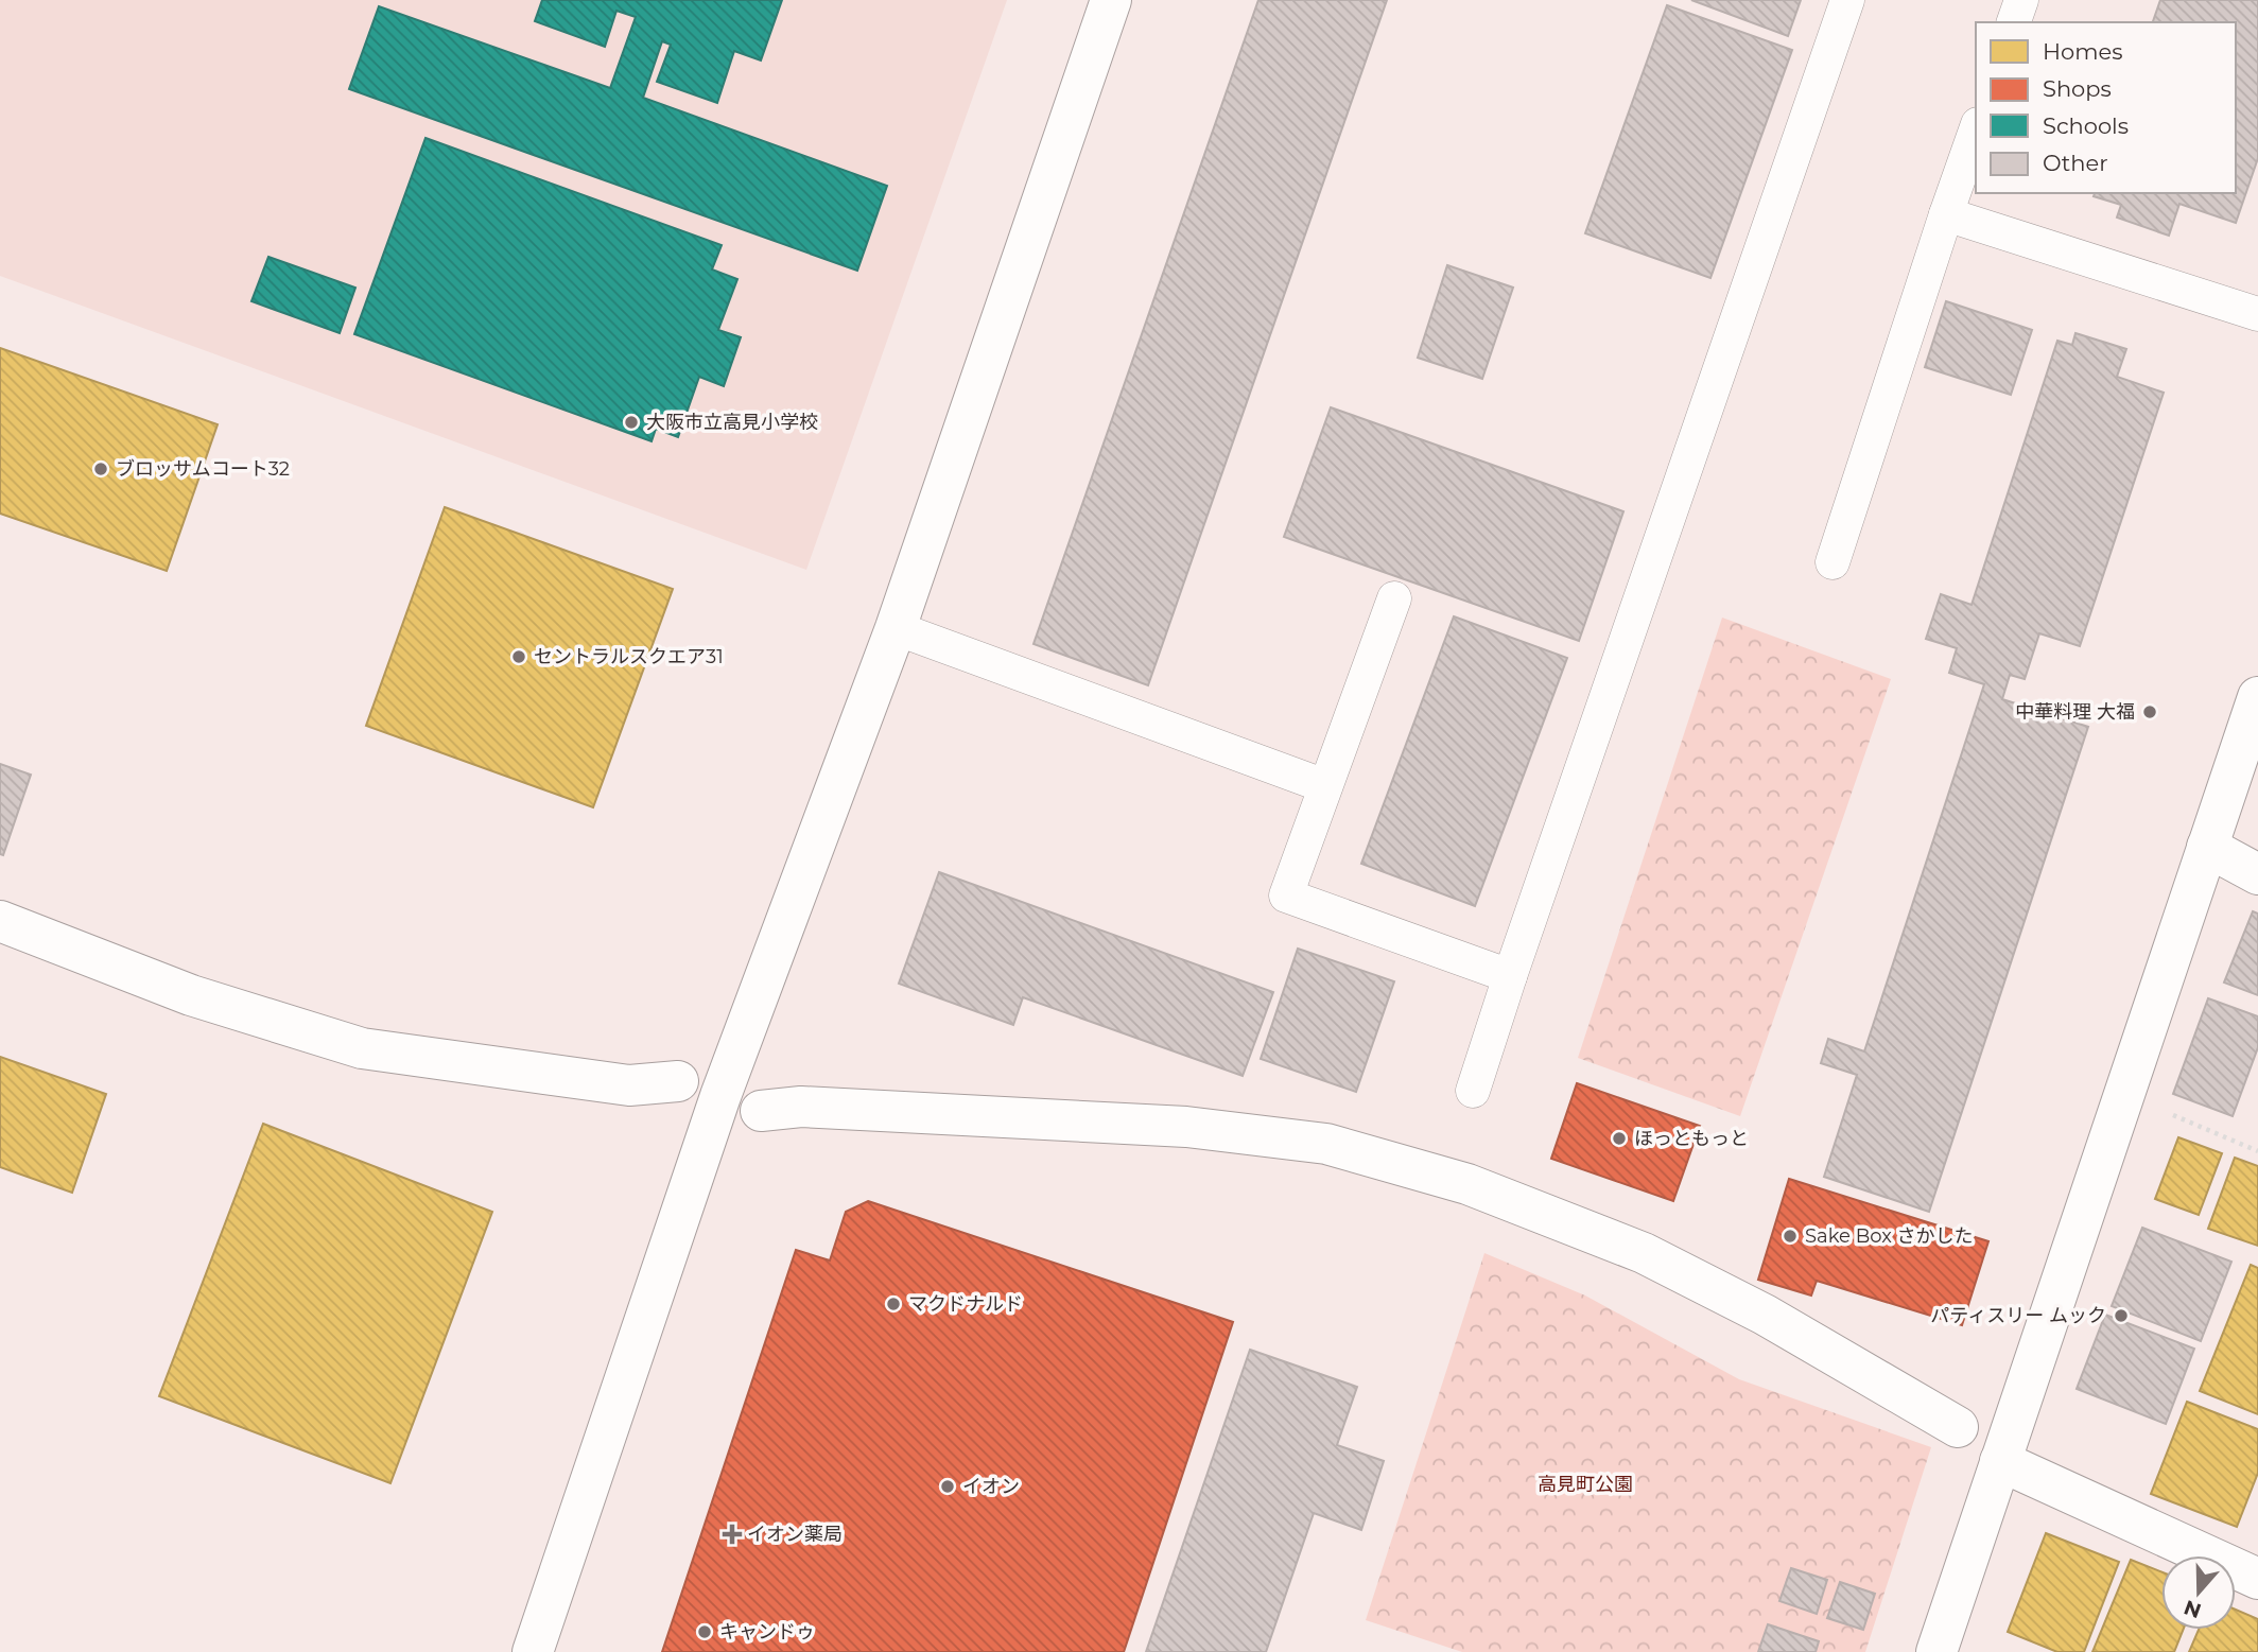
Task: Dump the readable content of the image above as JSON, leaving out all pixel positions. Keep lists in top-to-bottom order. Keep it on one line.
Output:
{"parks":["高見町公園"],"places":{"other":["大阪市立高見小学校","ブロッサムコート32","セントラルスクエア31","中華料理 大福","ほっともっと","Sake Box さかした","マクドナルド","パティスリー ムック","イオン","キャンドゥ"],"health":["イオン薬局"]},"legend":["Homes","Shops","Schools","Other"],"north":"bottom"}
